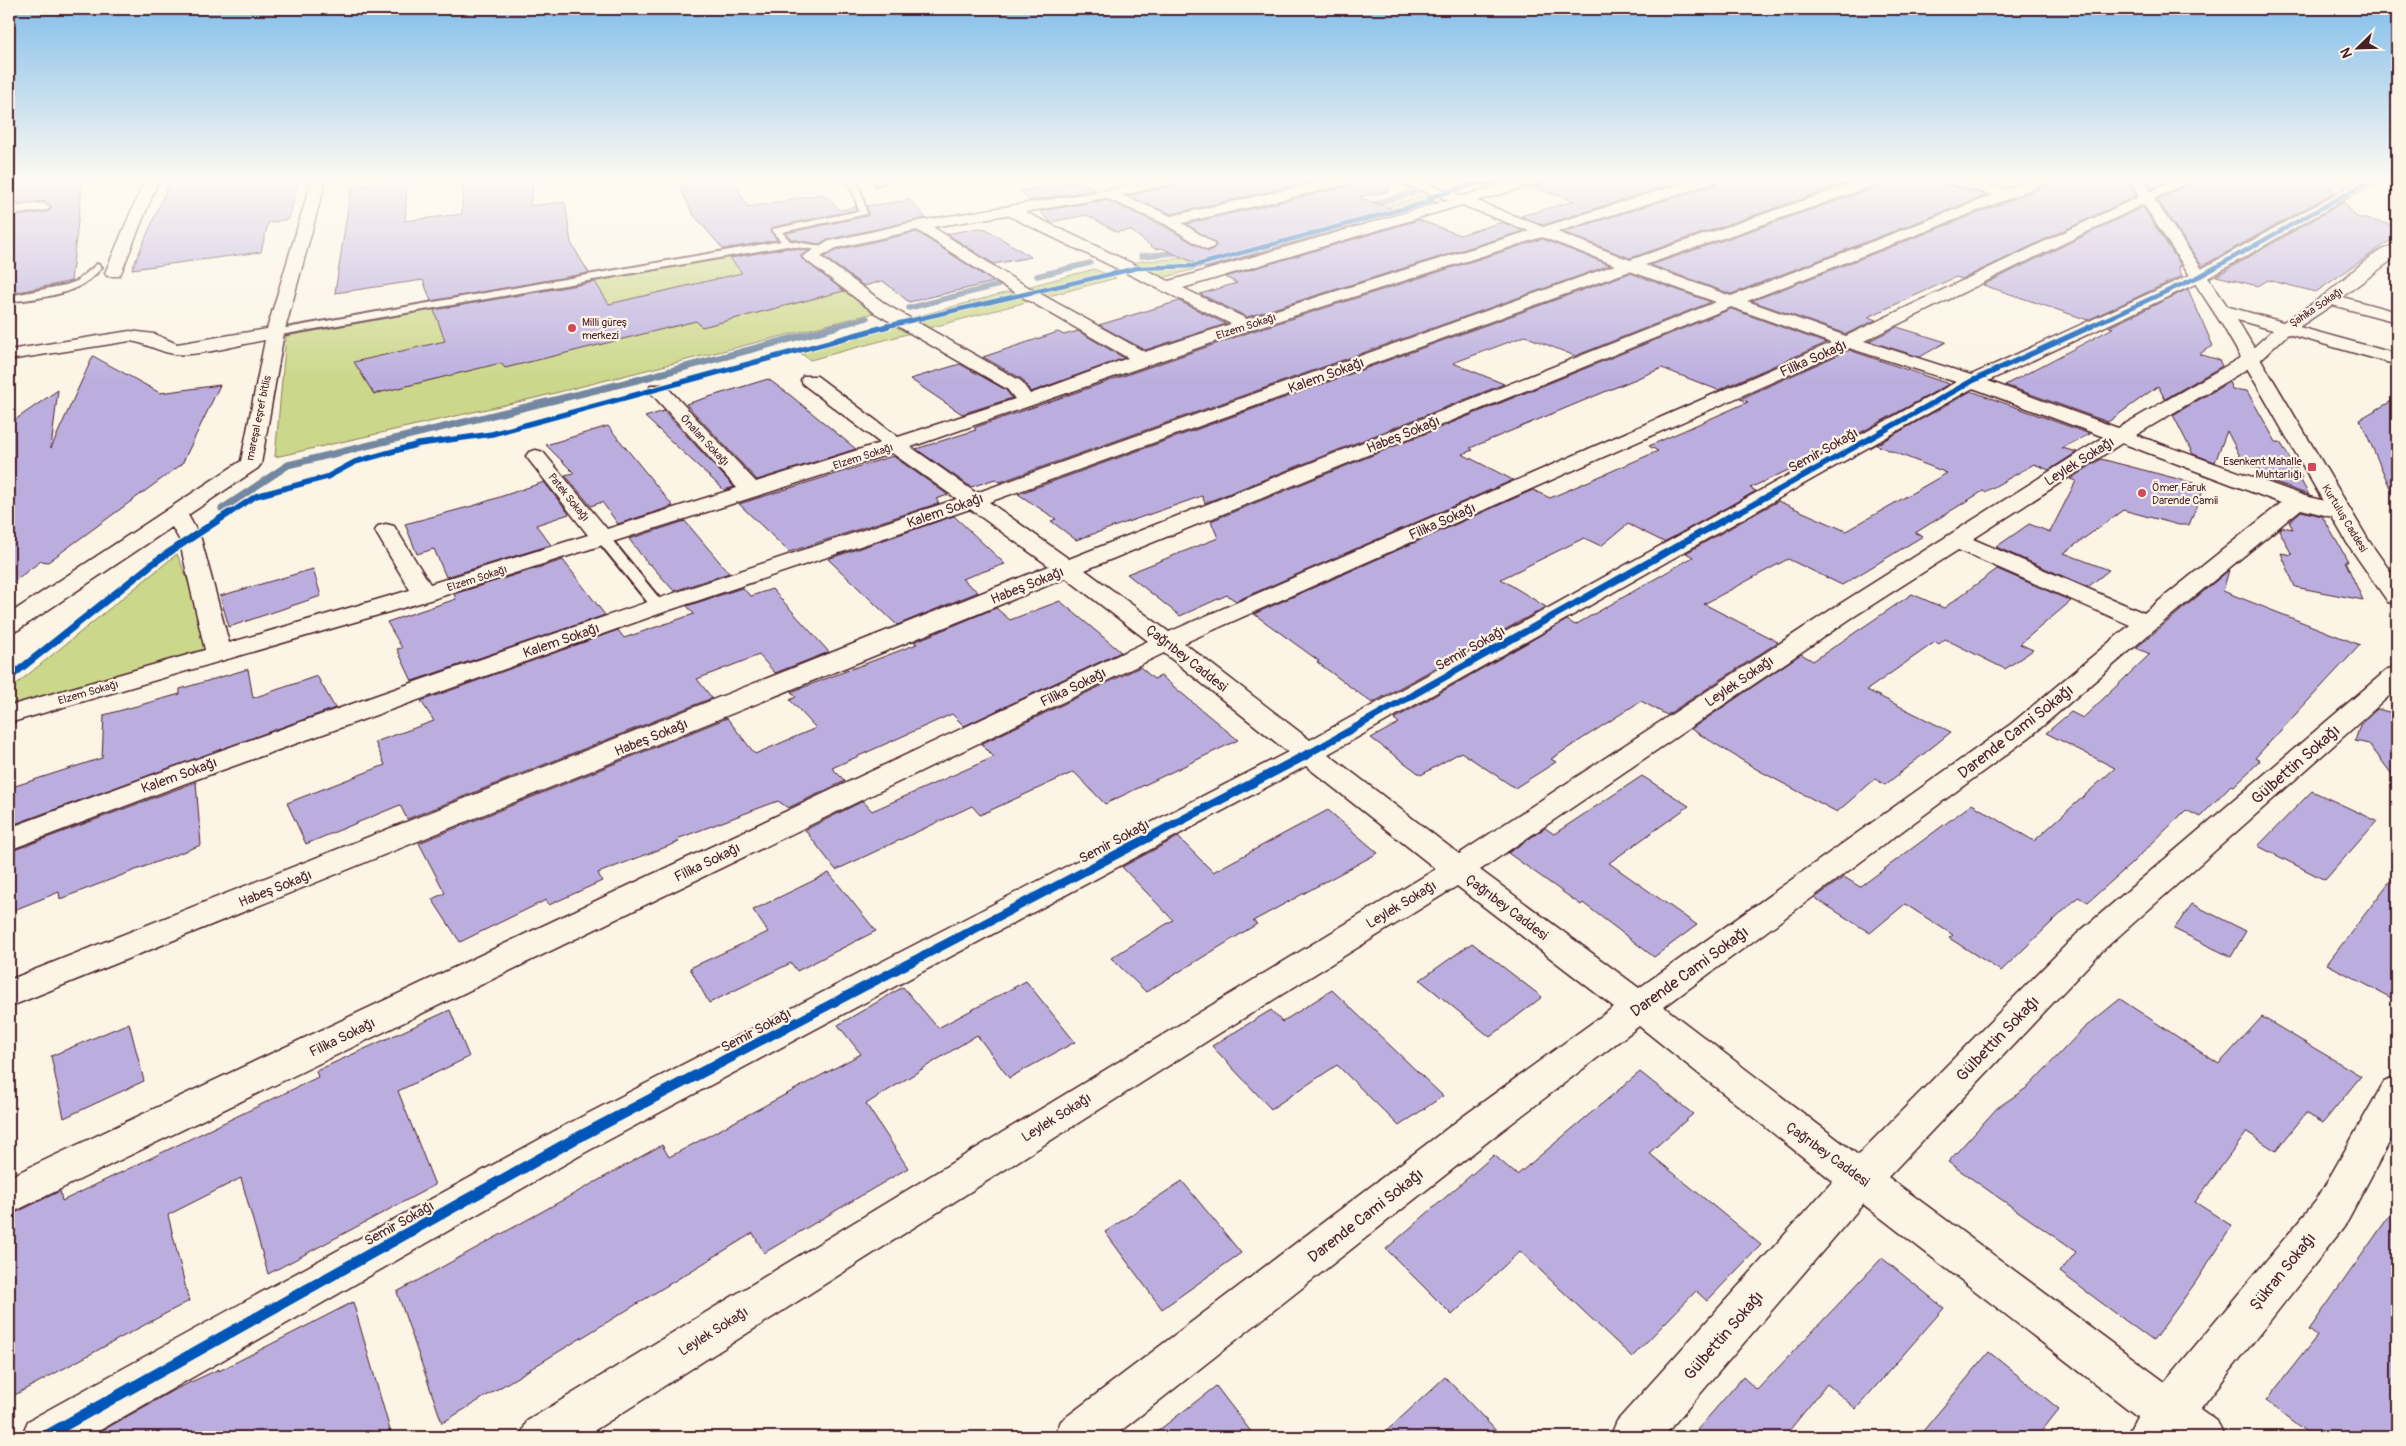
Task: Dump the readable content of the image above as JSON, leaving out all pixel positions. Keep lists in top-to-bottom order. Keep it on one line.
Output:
{"streets":{"street":["Şahika Sokağı","Elzem Sokağı","Filika Sokağı","Kalem Sokağı","mareşal eşref bitlis","Habeş Sokağı","Önalan Sokağı","Semir Sokağı","Leylek Sokağı","Patek Sokağı","Kurtuluş Caddesi","Çağrıbey Caddesi","Darende Cami Sokağı","Gülbettin Sokağı","Şükran Sokağı"]},"crossings":[["Şahika Sokağı","Leylek Sokağı"],["Şahika Sokağı","Kurtuluş Caddesi"],["Elzem Sokağı","Önalan Sokağı"],["Elzem Sokağı","Patek Sokağı"],["Elzem Sokağı","Çağrıbey Caddesi"],["Filika Sokağı","Çağrıbey Caddesi"],["Kalem Sokağı","Çağrıbey Caddesi"],["Habeş Sokağı","Çağrıbey Caddesi"],["Semir Sokağı","Kurtuluş Caddesi"],["Semir Sokağı","Çağrıbey Caddesi"],["Leylek Sokağı","Kurtuluş Caddesi"],["Leylek Sokağı","Çağrıbey Caddesi"],["Çağrıbey Caddesi","Darende Cami Sokağı"],["Çağrıbey Caddesi","Gülbettin Sokağı"],["Çağrıbey Caddesi","Şükran Sokağı"]],"places":{"other":["Milli güreş merkezi","Ömer Faruk Darende Camii"],"transit":["Esenkent Mahalle Muhtarlığı"]},"north":"bottom left"}
